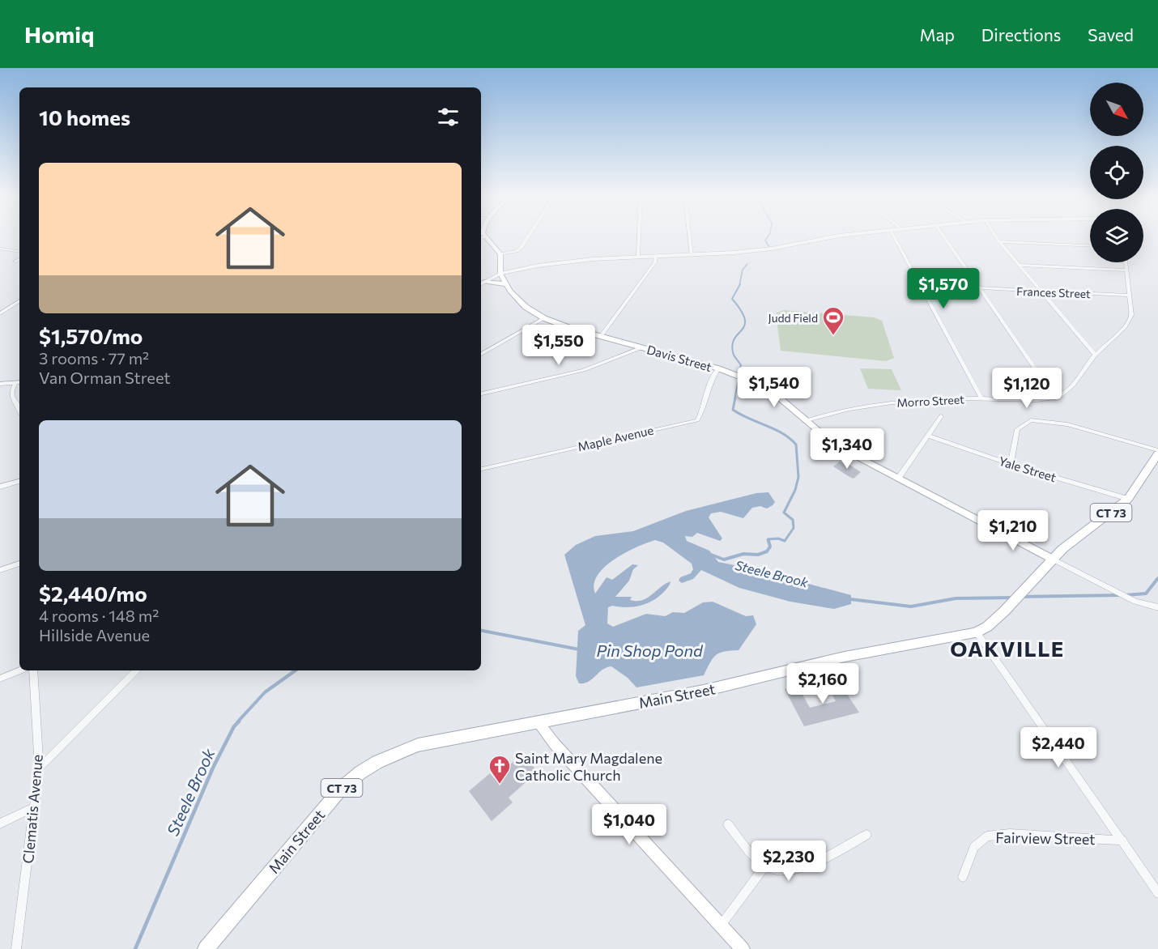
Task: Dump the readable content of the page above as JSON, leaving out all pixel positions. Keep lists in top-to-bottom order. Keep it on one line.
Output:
{"streets":{"main road":["Davis Street","CT 73","Main Street"],"street":["Frances Street","Morro Street","Maple Avenue","Yale Street","Clematis Avenue","Fairview Street"]},"crossings":[["Davis Street","Morro Street"],["Davis Street","Maple Avenue"],["Davis Street","Main Street"],["Yale Street","Main Street"]],"districts":["OAKVILLE"],"water":["Steele Brook","Pin Shop Pond"],"places":{"sports":["Judd Field"],"church":["Saint Mary Magdalene Catholic Church"]},"north":"bottom right","page":{"header":"Homiq","nav":["Map","Directions","Saved"],"heading":"10 homes","list":[{"name":"$1,570/mo","note":"3 rooms · 77 m² · Van Orman Street"},{"name":"$2,440/mo","note":"4 rooms · 148 m² · Hillside Avenue"}],"price":["$1,570","$1,550","$1,540","$1,120","$1,340","$1,210","$2,160","$2,440","$1,040","$2,230"]}}
